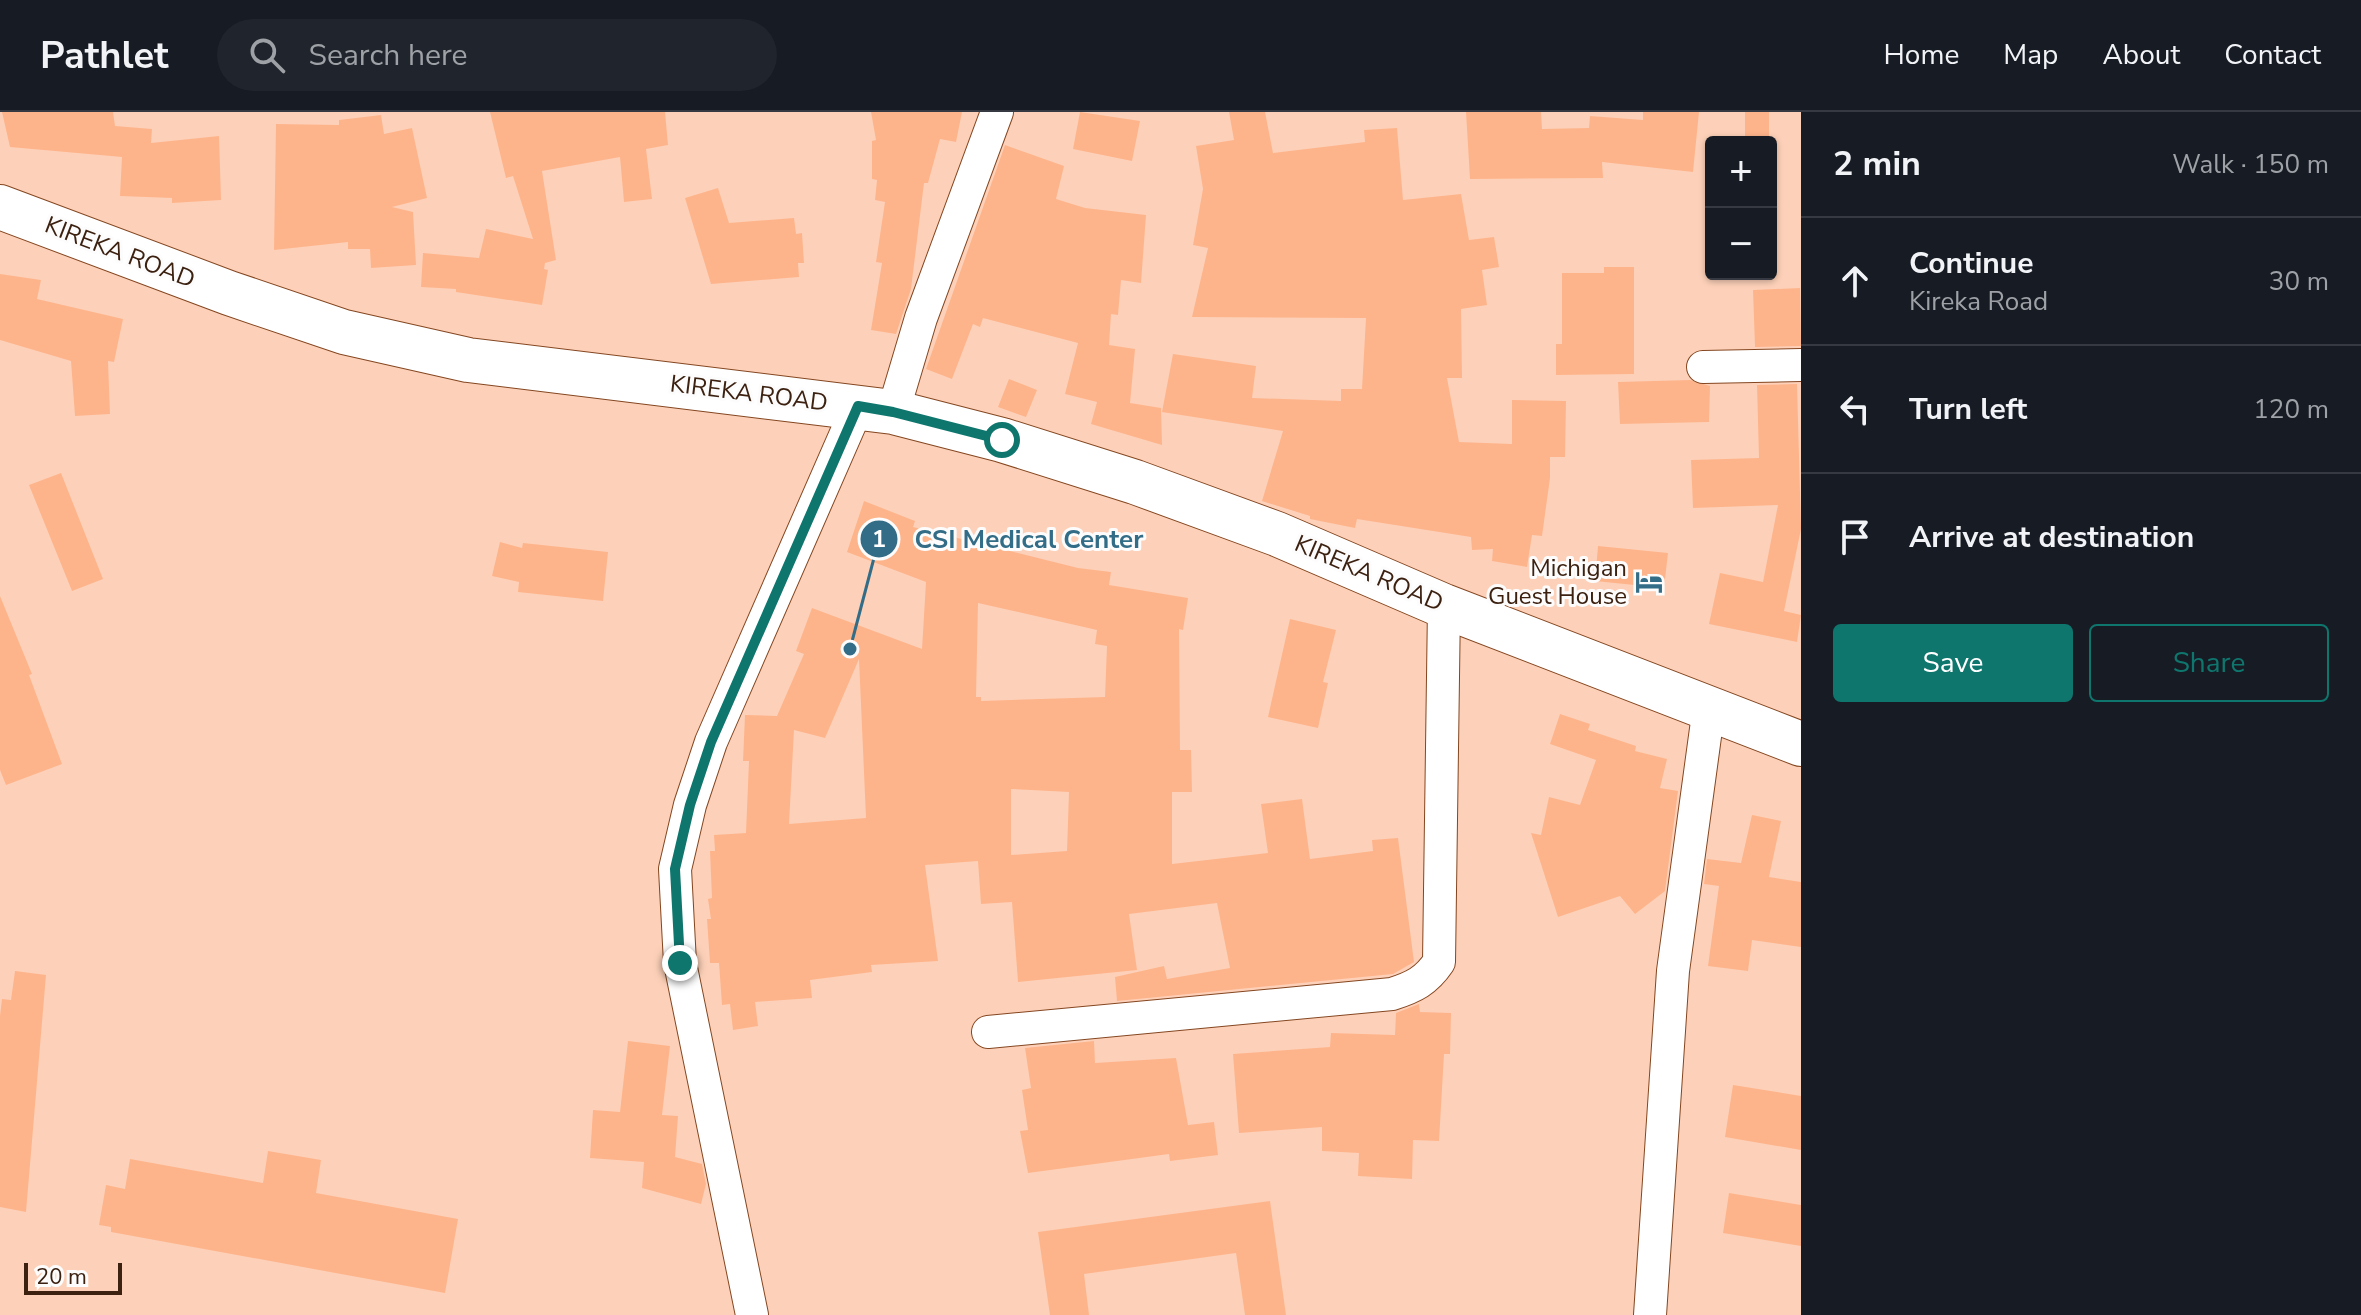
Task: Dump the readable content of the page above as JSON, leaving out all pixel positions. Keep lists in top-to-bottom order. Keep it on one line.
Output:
{"streets":{"main road":["KIREKA ROAD"]},"places":{"hotel":["Michigan Guest House"],"other":["CSI Medical Center"]},"scale_bar":"20 m","page":{"header":"Pathlet","search":"Search here","nav":["Home","Map","About","Contact"],"heading":["2 min","Walk · 150 m"],"map_buttons":["+","−"],"list":[["Continue","Kireka Road","30 m"],["Turn left","120 m"],"Arrive at destination"],"buttons":["Save","Share"],"scale":"20 m"}}
